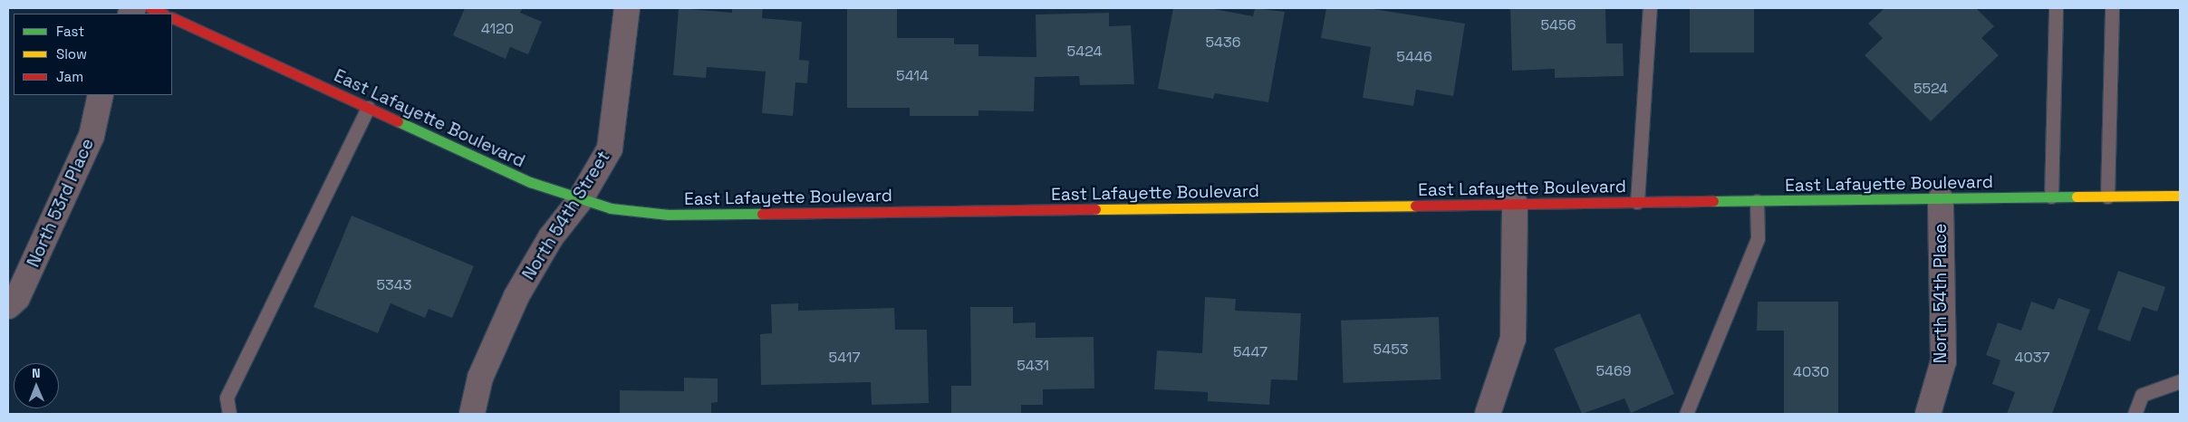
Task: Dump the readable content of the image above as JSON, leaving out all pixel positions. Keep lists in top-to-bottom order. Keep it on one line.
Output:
{"streets":{"street":["East Lafayette Boulevard","North 53rd Place","North 54th Street","North 54th Place"]},"crossings":[["East Lafayette Boulevard","North 54th Street"],["East Lafayette Boulevard","North 54th Place"]],"house_numbers":["5456","4120","5436","5424","5446","5414","5524","5343","5453","5447","5417","4037","5431","5469","4030"],"legend":["Fast","Slow","Jam"],"north":"top"}
